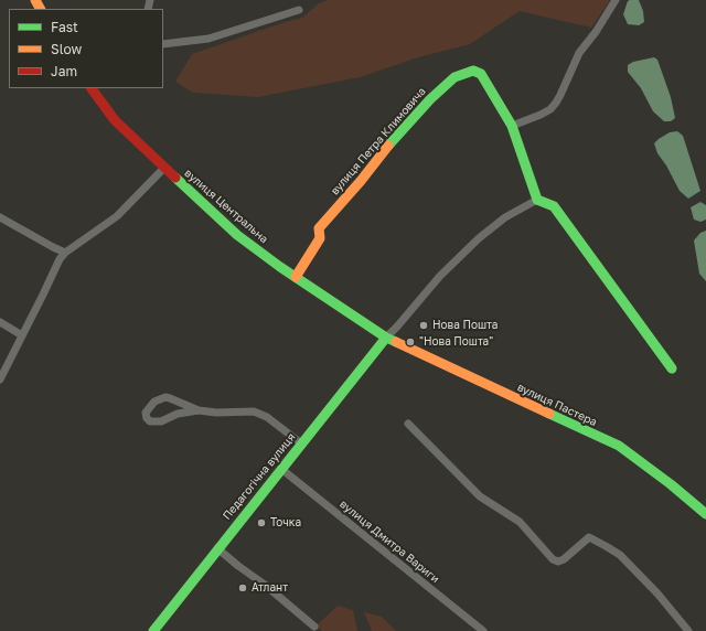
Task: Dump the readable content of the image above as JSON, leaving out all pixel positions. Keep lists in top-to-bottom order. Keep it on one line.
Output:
{"streets":{"street":["вулиця Петра Климовича","вулиця Центральна","вулиця Пастера","Педагогічна вулиця","вулиця Дмитра Вариги"]},"crossings":[["вулиця Петра Климовича","вулиця Центральна"],["вулиця Центральна","вулиця Пастера"],["вулиця Центральна","Педагогічна вулиця"],["вулиця Пастера","Педагогічна вулиця"],["Педагогічна вулиця","вулиця Дмитра Вариги"]],"places":["Нова Пошта","\"Нова Пошта\"","Точка","Атлант"],"legend":["Fast","Slow","Jam"]}
